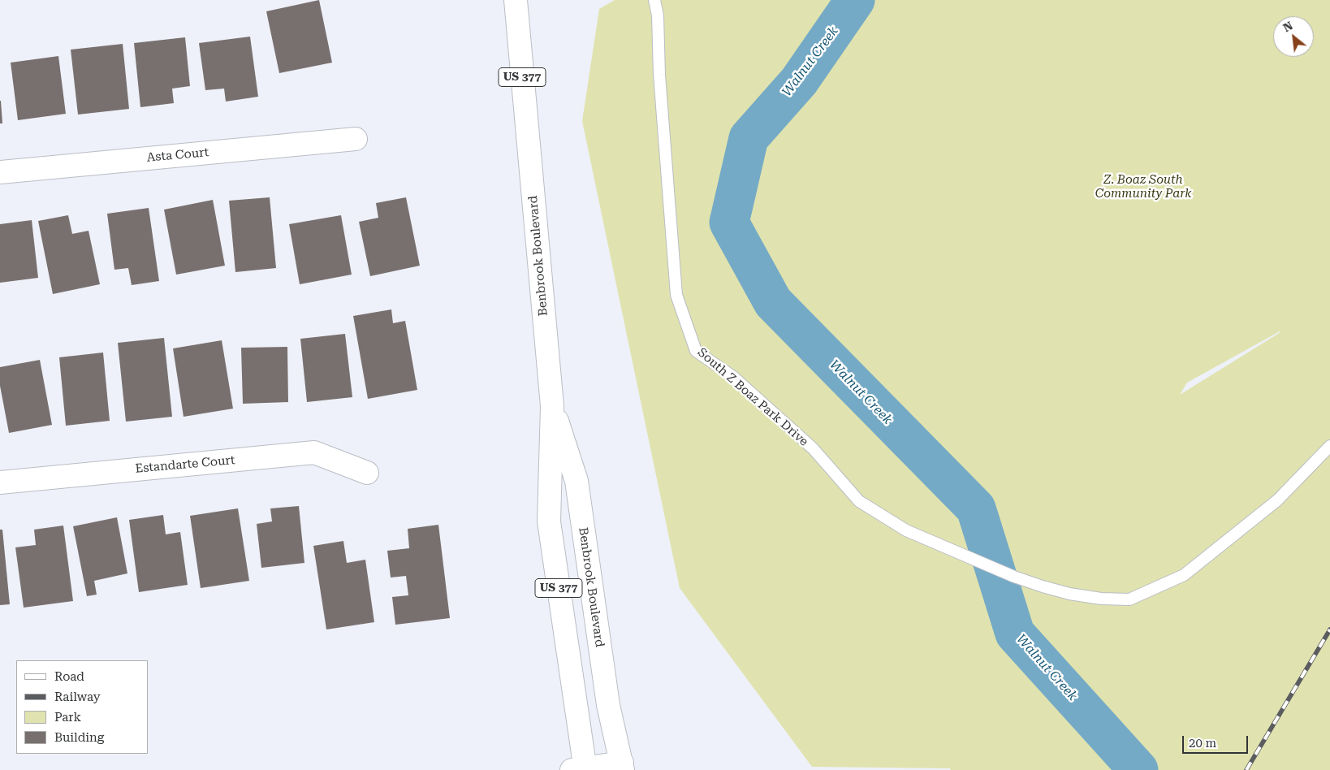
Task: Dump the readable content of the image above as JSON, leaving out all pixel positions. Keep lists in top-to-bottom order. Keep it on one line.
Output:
{"streets":{"main road":["US 377","Asta Court","Benbrook Boulevard","Estandarte Court"],"lane":["South Z Boaz Park Drive"]},"water":["Walnut Creek"],"parks":["Z. Boaz South Community Park"],"legend":["Road","Railway","Park","Building"],"scale_bar":"20 m","north":"top left"}
